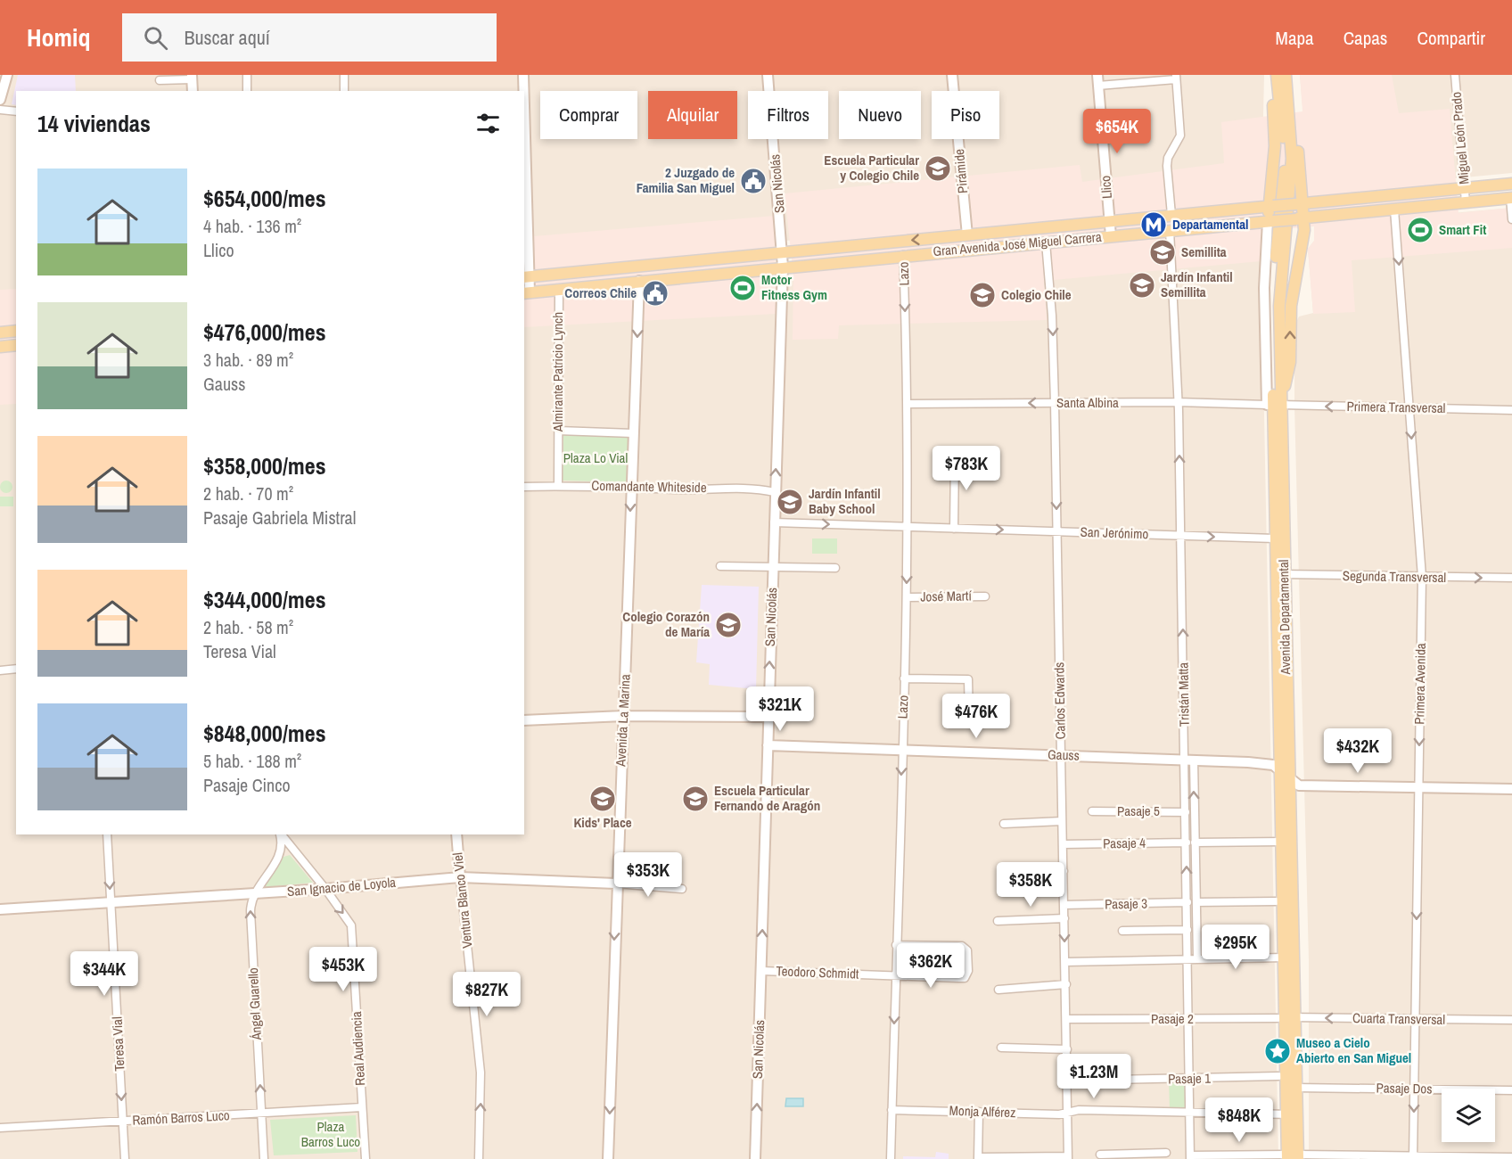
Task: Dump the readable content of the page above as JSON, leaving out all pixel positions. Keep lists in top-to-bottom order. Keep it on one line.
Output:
{"streets":{"main road":["Gran Avenida José Miguel Carrera","Avenida Departamental"],"street":["Miguel León Prado","Pirámide","San Nicolás","Llico","Lazo","Almirante Patricio Lynch","Santa Albina","Primera Transversal","Comandante Whiteside","San Jerónimo","Segunda Transversal","José Martí","Primera Avenida","Tristán Matta","Carlos Edwards","Avenida La Marina","Gauss","Pasaje 5","Pasaje 4","San Ignacio de Loyola","Ventura Blanco Viel","Pasaje 3","Teodoro Schmidt","Ángel Guarello","Pasaje 2","Cuarta Transversal","Teresa Vial","Real Audiencia","Pasaje 1","Pasaje Dos","Monja Alférez","Ramón Barros Luco"]},"crossings":[["Miguel León Prado","Gran Avenida José Miguel Carrera"],["Pirámide","Gran Avenida José Miguel Carrera"],["San Nicolás","Gran Avenida José Miguel Carrera"],["San Nicolás","Comandante Whiteside"],["San Nicolás","San Jerónimo"],["San Nicolás","Gauss"],["San Nicolás","Teodoro Schmidt"],["Llico","Gran Avenida José Miguel Carrera"],["Gran Avenida José Miguel Carrera","Lazo"],["Gran Avenida José Miguel Carrera","Almirante Patricio Lynch"],["Gran Avenida José Miguel Carrera","Primera Avenida"],["Gran Avenida José Miguel Carrera","Tristán Matta"],["Gran Avenida José Miguel Carrera","Carlos Edwards"],["Gran Avenida José Miguel Carrera","Avenida La Marina"],["Lazo","Santa Albina"],["Lazo","San Jerónimo"],["Lazo","José Martí"],["Lazo","Gauss"],["Lazo","Teodoro Schmidt"],["Lazo","Monja Alférez"],["Almirante Patricio Lynch","Comandante Whiteside"],["Santa Albina","Tristán Matta"],["Santa Albina","Carlos Edwards"],["Primera Transversal","Avenida Departamental"],["Primera Transversal","Primera Avenida"],["Comandante Whiteside","Avenida La Marina"],["San Jerónimo","Avenida Departamental"],["San Jerónimo","Tristán Matta"],["San Jerónimo","Carlos Edwards"],["Segunda Transversal","Avenida Departamental"],["Segunda Transversal","Primera Avenida"],["Avenida Departamental","Gauss"],["Avenida Departamental","Pasaje 2"],["Avenida Departamental","Cuarta Transversal"],["Avenida Departamental","Pasaje Dos"],["Avenida Departamental","Monja Alférez"],["Primera Avenida","Cuarta Transversal"],["Primera Avenida","Pasaje Dos"],["Tristán Matta","Gauss"],["Tristán Matta","Pasaje 5"],["Tristán Matta","Pasaje 4"],["Tristán Matta","Pasaje 3"],["Tristán Matta","Pasaje 2"],["Tristán Matta","Pasaje 1"],["Tristán Matta","Monja Alférez"],["Carlos Edwards","Gauss"],["Carlos Edwards","Pasaje 4"],["Carlos Edwards","Pasaje 3"],["Carlos Edwards","Pasaje 2"],["Carlos Edwards","Pasaje 1"],["Carlos Edwards","Monja Alférez"],["Avenida La Marina","San Ignacio de Loyola"],["San Ignacio de Loyola","Ventura Blanco Viel"],["San Ignacio de Loyola","Ángel Guarello"],["San Ignacio de Loyola","Teresa Vial"],["San Ignacio de Loyola","Real Audiencia"],["Ángel Guarello","Ramón Barros Luco"],["Pasaje 2","Cuarta Transversal"],["Teresa Vial","Ramón Barros Luco"],["Real Audiencia","Ramón Barros Luco"]],"one_way":["San Nicolás","Lazo","Santa Albina","Primera Transversal","San Jerónimo","Segunda Transversal","Primera Avenida","Tristán Matta","Carlos Edwards","Avenida La Marina","Ventura Blanco Viel","Ángel Guarello","Cuarta Transversal","Teresa Vial","Real Audiencia"],"parks":["Plaza Lo Vial","Plaza Barros Luco"],"places":{"school or university":["Escuela Particular y Colegio Chile","Semillita","Jardín Infantil Semillita","Colegio Chile","Jardín Infantil Baby School","Colegio Corazón de María","Kids' Place","Escuela Particular Fernando de Aragón"],"public building":["2 Juzgado de Familia San Miguel","Correos Chile"],"metro station":["Departamental"],"sports":["Smart Fit","Motor Fitness Gym"],"place":["Museo a Cielo Abierto en San Miguel"]},"page":{"header":"Homiq","search":"Buscar aquí","nav":["Mapa","Capas","Compartir"],"chip":["Comprar","Alquilar","Filtros","Nuevo","Piso"],"heading":"14 viviendas","price":["$654K","$783K","$321K","$476K","$432K","$353K","$358K","$295K","$362K","$453K","$344K","$827K","$1.23M","$848K"],"list":[{"name":"$654,000/mes","note":"4 hab. · 136 m² · Llico"},{"name":"$476,000/mes","note":"3 hab. · 89 m² · Gauss"},{"name":"$358,000/mes","note":"2 hab. · 70 m² · Pasaje Gabriela Mistral"},{"name":"$344,000/mes","note":"2 hab. · 58 m² · Teresa Vial"},{"name":"$848,000/mes","note":"5 hab. · 188 m² · Pasaje Cinco"}]}}
